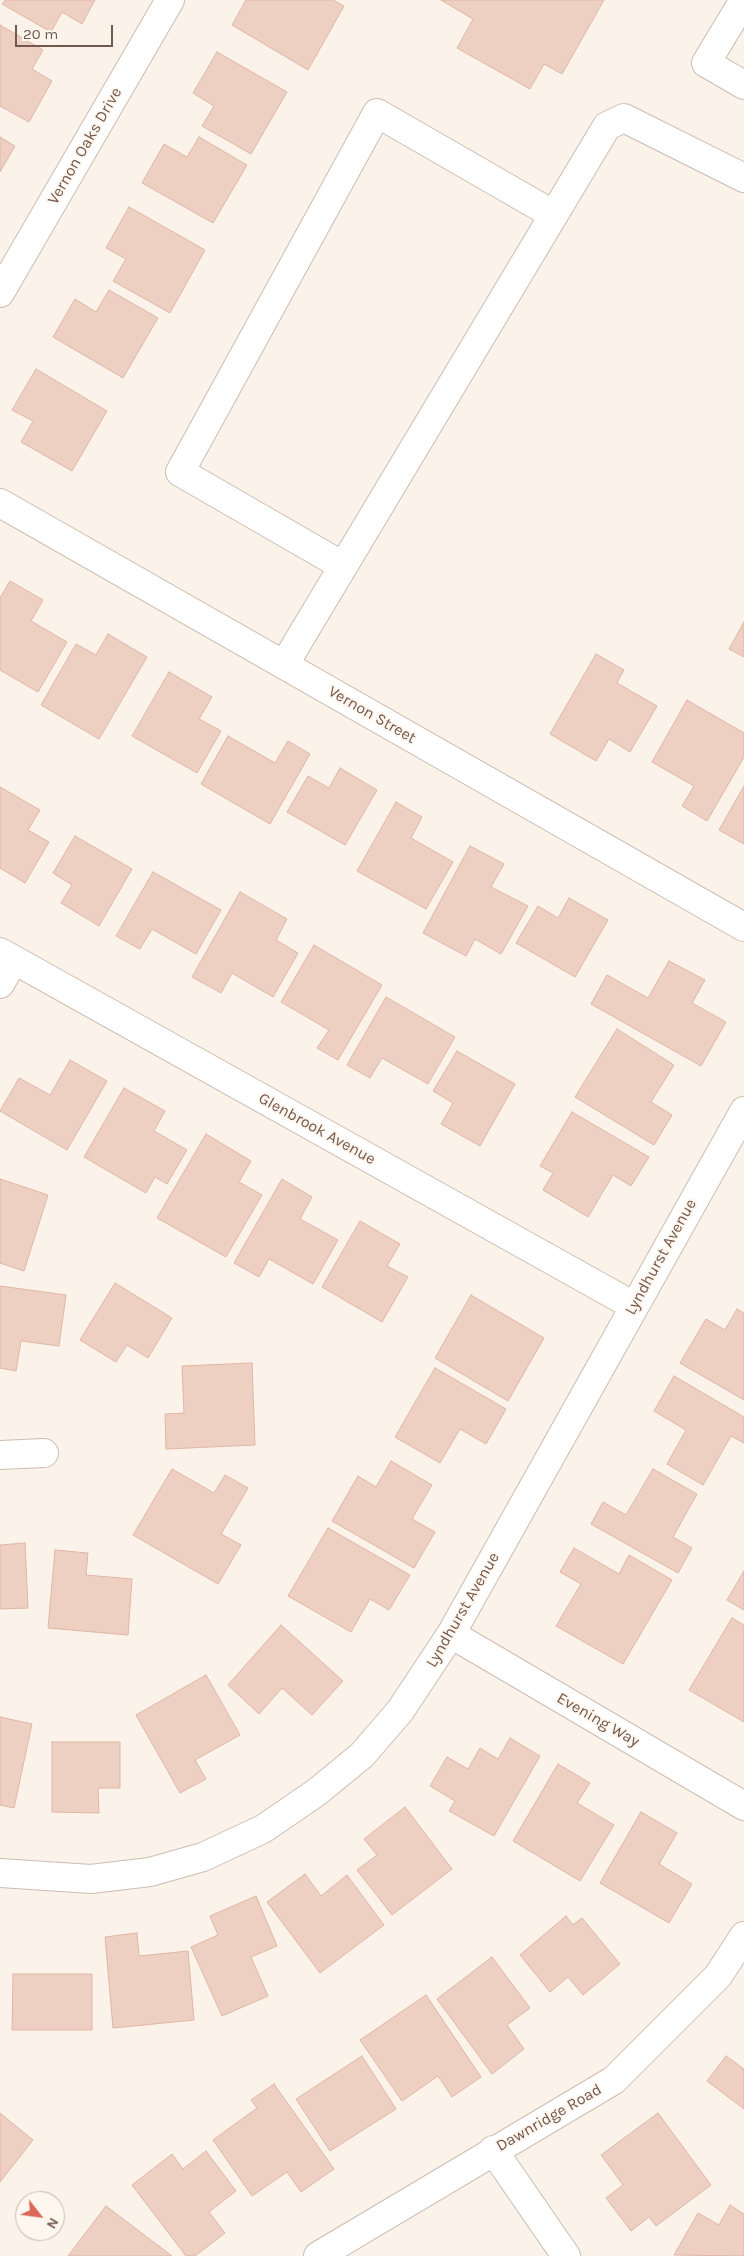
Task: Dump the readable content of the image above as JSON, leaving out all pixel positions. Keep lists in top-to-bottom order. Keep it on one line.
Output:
{"streets":{"street":["Vernon Oaks Drive","Vernon Street","Glenbrook Avenue","Lyndhurst Avenue","Evening Way","Dawnridge Road"]},"crossings":[["Glenbrook Avenue","Lyndhurst Avenue"],["Lyndhurst Avenue","Evening Way"]],"scale_bar":"20 m","north":"bottom right"}
